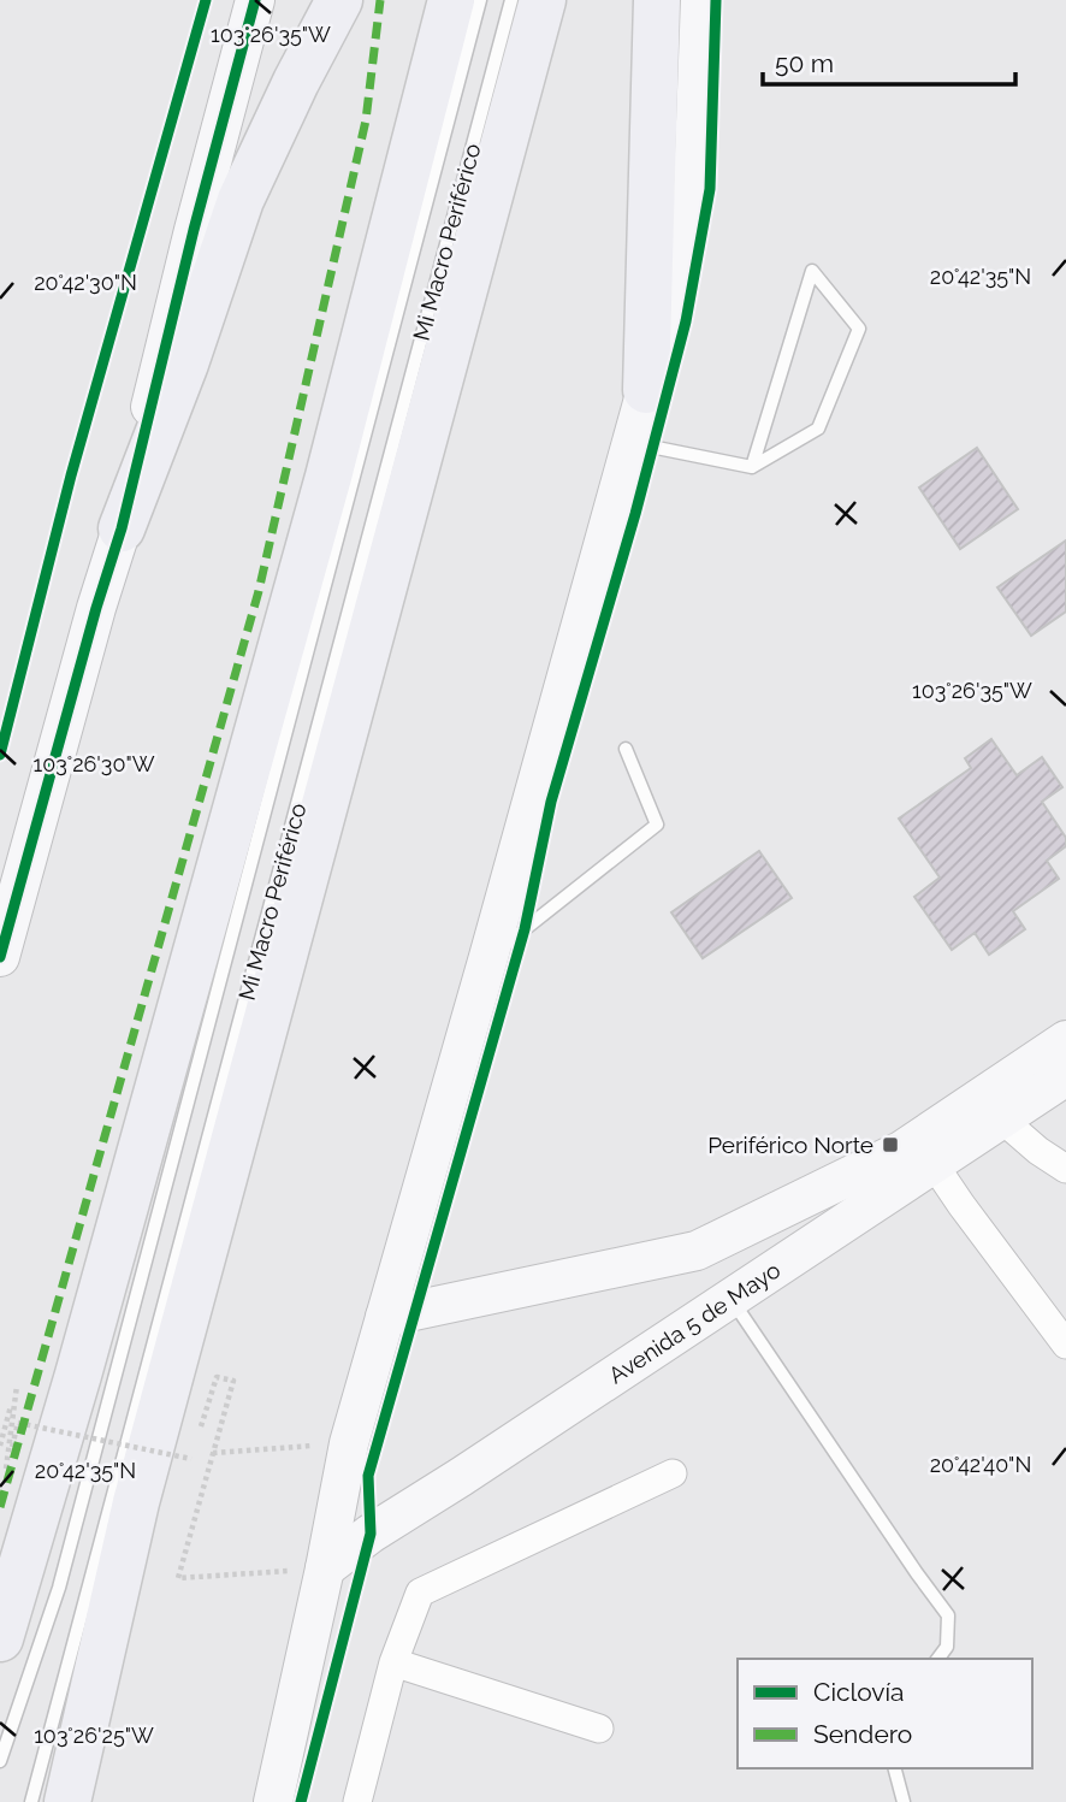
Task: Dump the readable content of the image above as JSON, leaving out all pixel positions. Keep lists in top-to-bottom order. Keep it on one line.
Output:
{"streets":{"main road":["Avenida 5 de Mayo"],"lane":["Mi Macro Periférico"]},"places":{"transit":["Periférico Norte"]},"legend":["Ciclovía","Sendero"],"scale_bar":"50 m","coordinates":["103°26'35\"W","20°42'35\"N","20°42'30\"N","103°26'30\"W","20°42'40\"N","103°26'25\"W"]}
